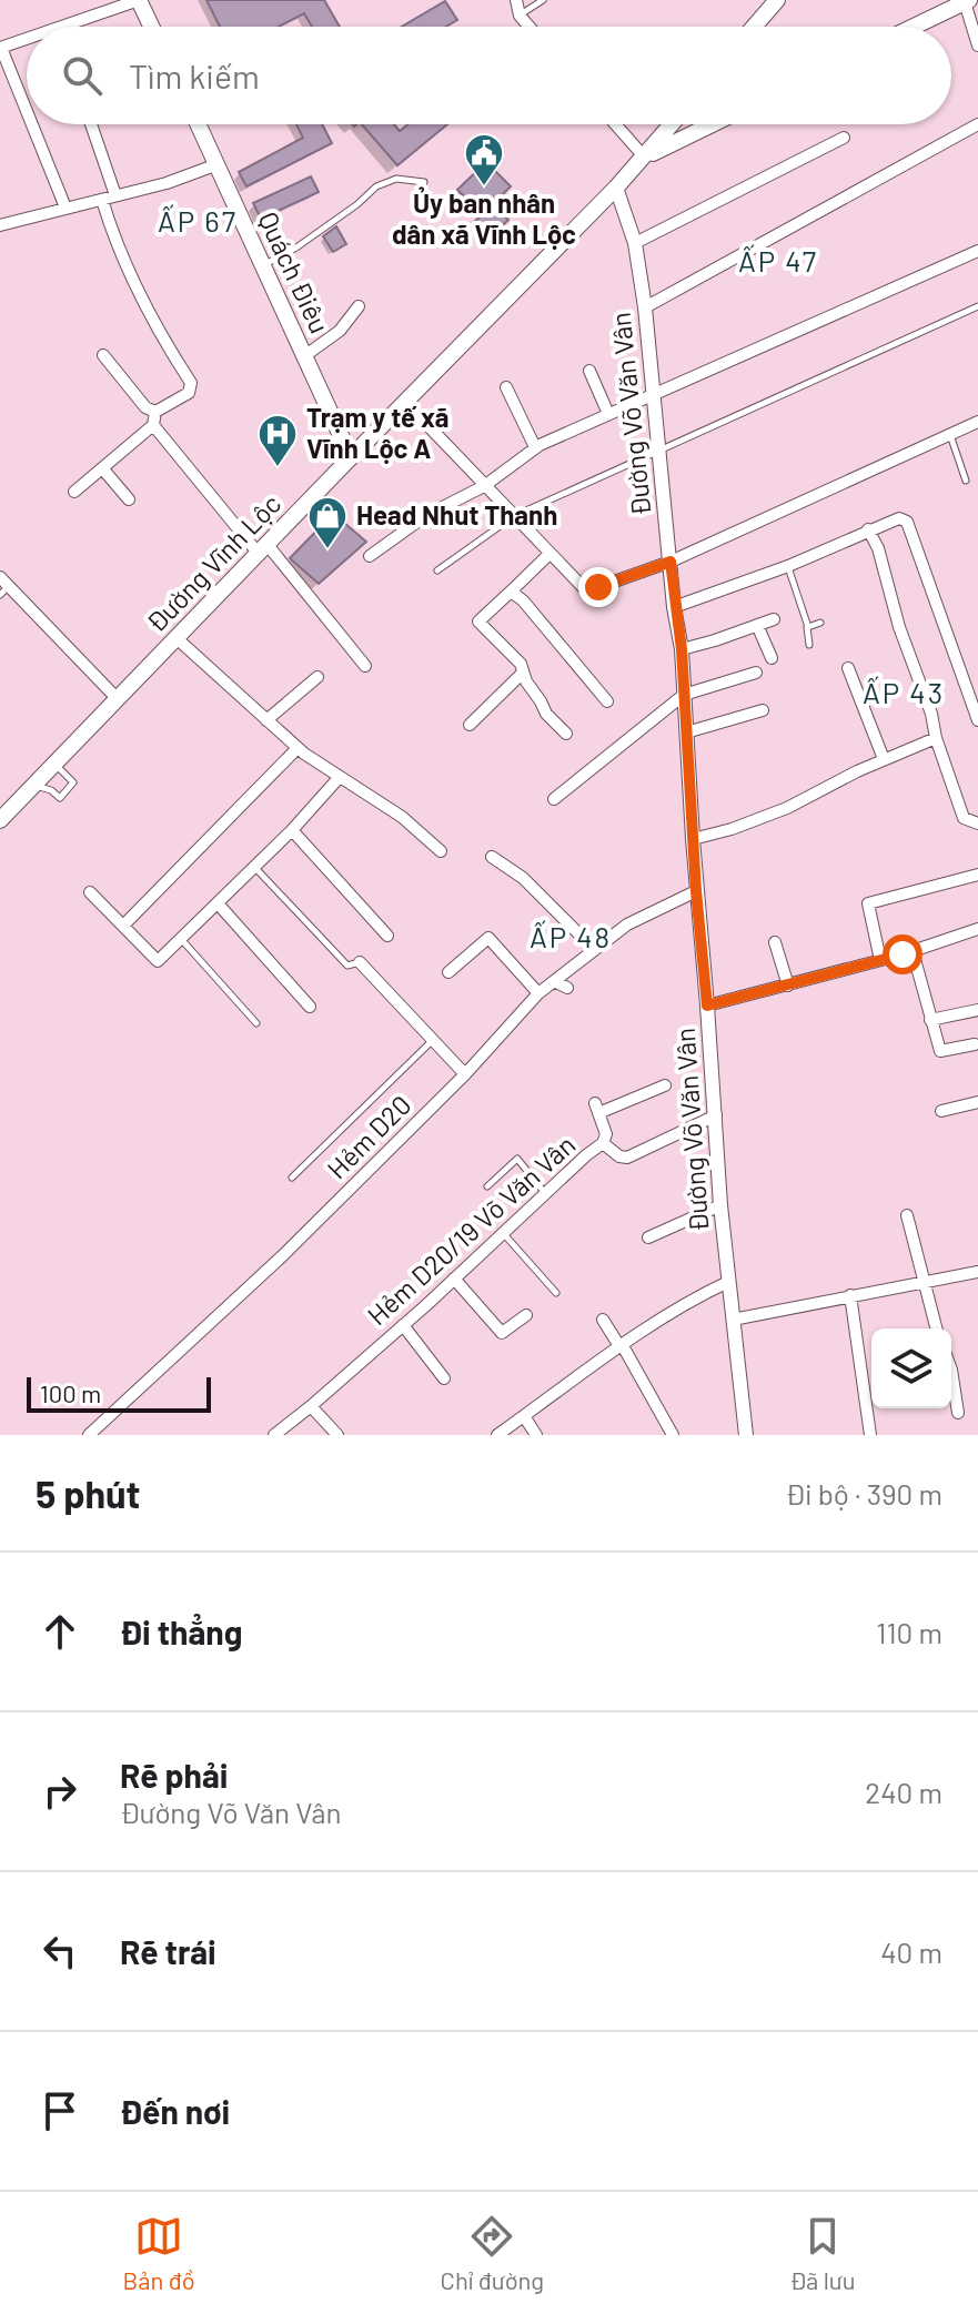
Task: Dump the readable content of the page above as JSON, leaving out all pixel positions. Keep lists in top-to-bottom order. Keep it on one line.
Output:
{"streets":{"main road":["Quách Điêu","Đường Vĩnh Lộc"],"street":["Đường Võ Văn Vân","Hẻm D20","Hẻm D20/19 Võ Văn Vân"]},"crossings":[["Quách Điêu","Đường Vĩnh Lộc"],["Đường Võ Văn Vân","Đường Vĩnh Lộc"],["Đường Võ Văn Vân","Hẻm D20"],["Đường Võ Văn Vân","Hẻm D20/19 Võ Văn Vân"]],"districts":["ẤP 67","ẤP 47","ẤP 43","ẤP 48"],"places":{"public building":["Ủy ban nhân dân xã Vĩnh Lộc"],"hospital":["Trạm y tế xã Vĩnh Lộc A"],"shop":["Head Nhut Thanh"]},"scale_bar":"100 m","page":{"search":"Tìm kiếm","scale":"100 m","heading":["5 phút","Đi bộ · 390 m"],"list":[["Đi thẳng","110 m"],["Rẽ phải","Đường Võ Văn Vân","240 m"],["Rẽ trái","40 m"],"Đến nơi"],"nav":["Bản đồ","Chỉ đường","Đã lưu"]}}
